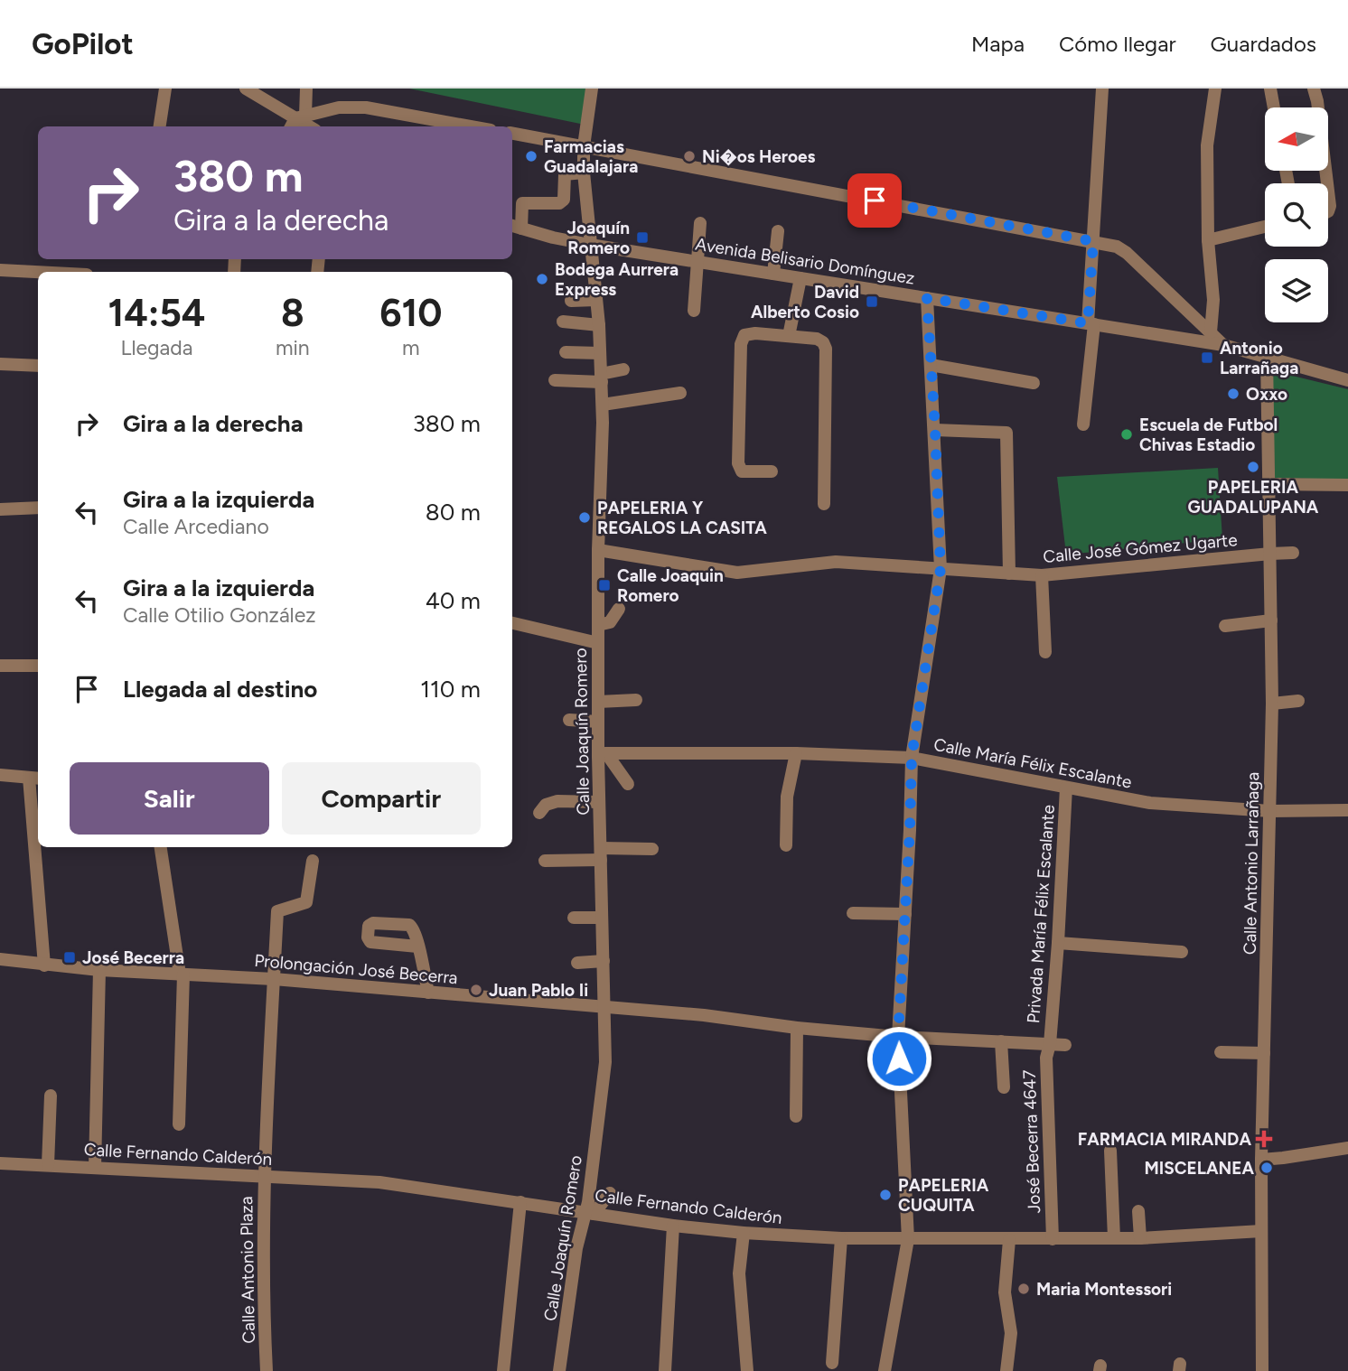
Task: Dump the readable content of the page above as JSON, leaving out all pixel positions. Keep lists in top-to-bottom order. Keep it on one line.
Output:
{"streets":{"street":["Avenida Belisario Domínguez","Calle José Gómez Ugarte","Calle Joaquín Romero","Calle María Félix Escalante","Calle Antonio Larrañaga","Privada María Félix Escalante","Prolongación José Becerra","José Becerra 4647","Calle Fernando Calderón","Calle Antonio Plaza"]},"crossings":[["Avenida Belisario Domínguez","Calle Joaquín Romero"],["Avenida Belisario Domínguez","Calle Antonio Larrañaga"],["Calle José Gómez Ugarte","Calle Joaquín Romero"],["Calle José Gómez Ugarte","Calle Antonio Larrañaga"],["Calle Joaquín Romero","Calle María Félix Escalante"],["Calle Joaquín Romero","Prolongación José Becerra"],["Calle Joaquín Romero","Calle Fernando Calderón"],["Calle María Félix Escalante","Calle Antonio Larrañaga"],["Calle María Félix Escalante","Privada María Félix Escalante"],["Calle Antonio Larrañaga","Calle Fernando Calderón"],["Privada María Félix Escalante","Prolongación José Becerra"],["Privada María Félix Escalante","José Becerra 4647"],["Prolongación José Becerra","José Becerra 4647"],["Prolongación José Becerra","Calle Antonio Plaza"],["José Becerra 4647","Calle Fernando Calderón"],["Calle Fernando Calderón","Calle Antonio Plaza"]],"places":{"other":["Farmacias Guadalajara","Ni�os Heroes","Bodega Aurrera Express","Oxxo","Escuela de Futbol Chivas Estadio","PAPELERIA GUADALUPANA","PAPELERIA Y REGALOS LA CASITA","Juan Pablo Ii","MISCELANEA","PAPELERIA CUQUITA","Maria Montessori"],"transit":["Joaquín Romero","David Alberto Cosio","Antonio Larrañaga","Calle Joaquin Romero","José Becerra"],"health":["FARMACIA MIRANDA"]},"north":"left","page":{"header":"GoPilot","nav":["Mapa","Cómo llegar","Guardados"],"turn":["380 m","Gira a la derecha"],"eta":["14:54","Llegada","8","min","610","m"],"list":[{"name":"Gira a la derecha","value":"380 m"},{"name":"Gira a la izquierda","note":"Calle Arcediano","value":"80 m"},{"name":"Gira a la izquierda","note":"Calle Otilio González","value":"40 m"},{"name":"Llegada al destino","value":"110 m"}],"buttons":["Salir","Compartir"]}}
